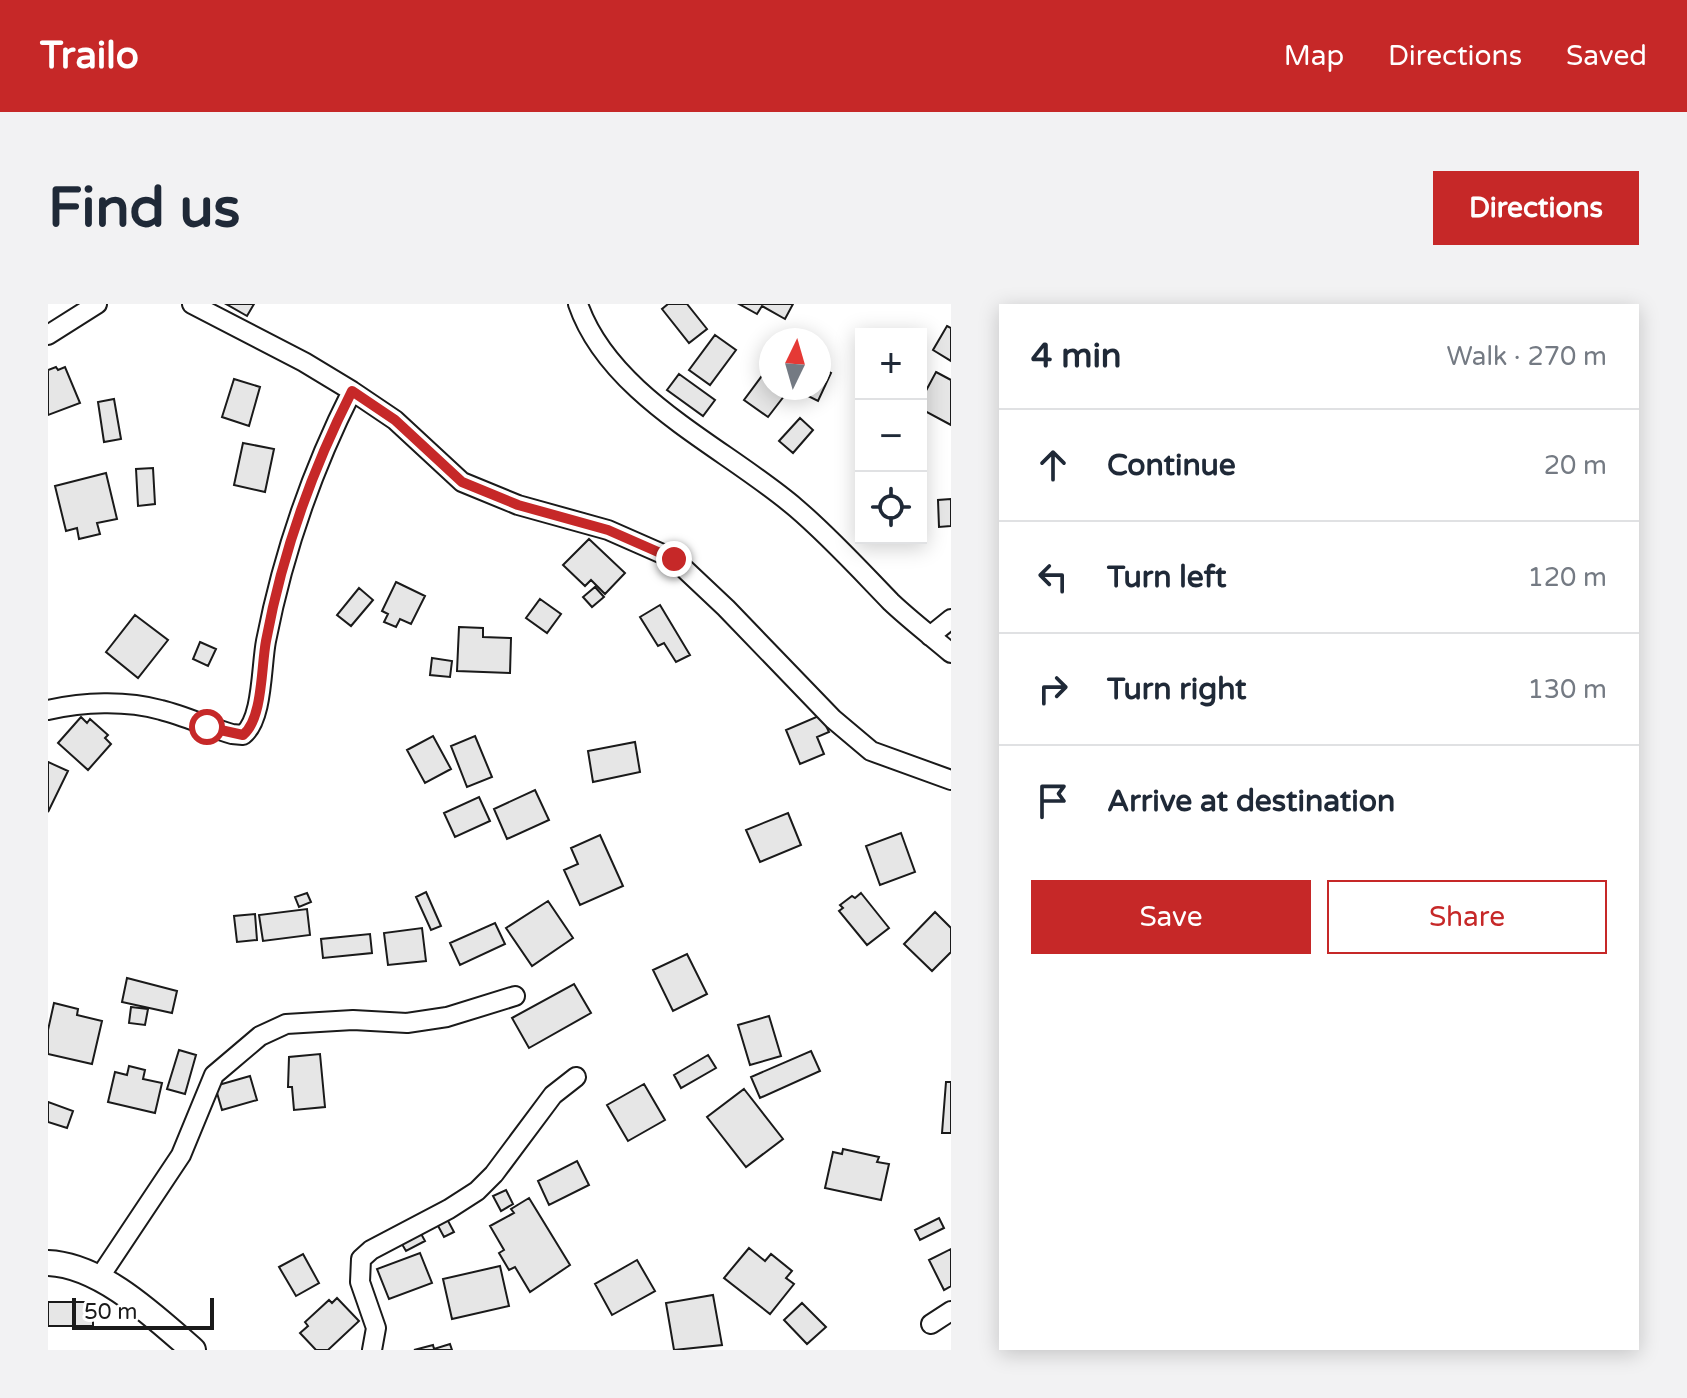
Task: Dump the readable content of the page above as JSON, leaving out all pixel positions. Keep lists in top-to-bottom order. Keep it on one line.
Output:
{"scale_bar":"50 m","north":"top","page":{"header":"Trailo","nav":["Map","Directions","Saved"],"buttons":["Directions",["Save","Share"]],"title":"Find us","heading":["4 min","Walk · 270 m"],"map_buttons":["+","−"],"list":[["Continue","20 m"],["Turn left","120 m"],["Turn right","130 m"],"Arrive at destination"],"scale":"50 m"}}
